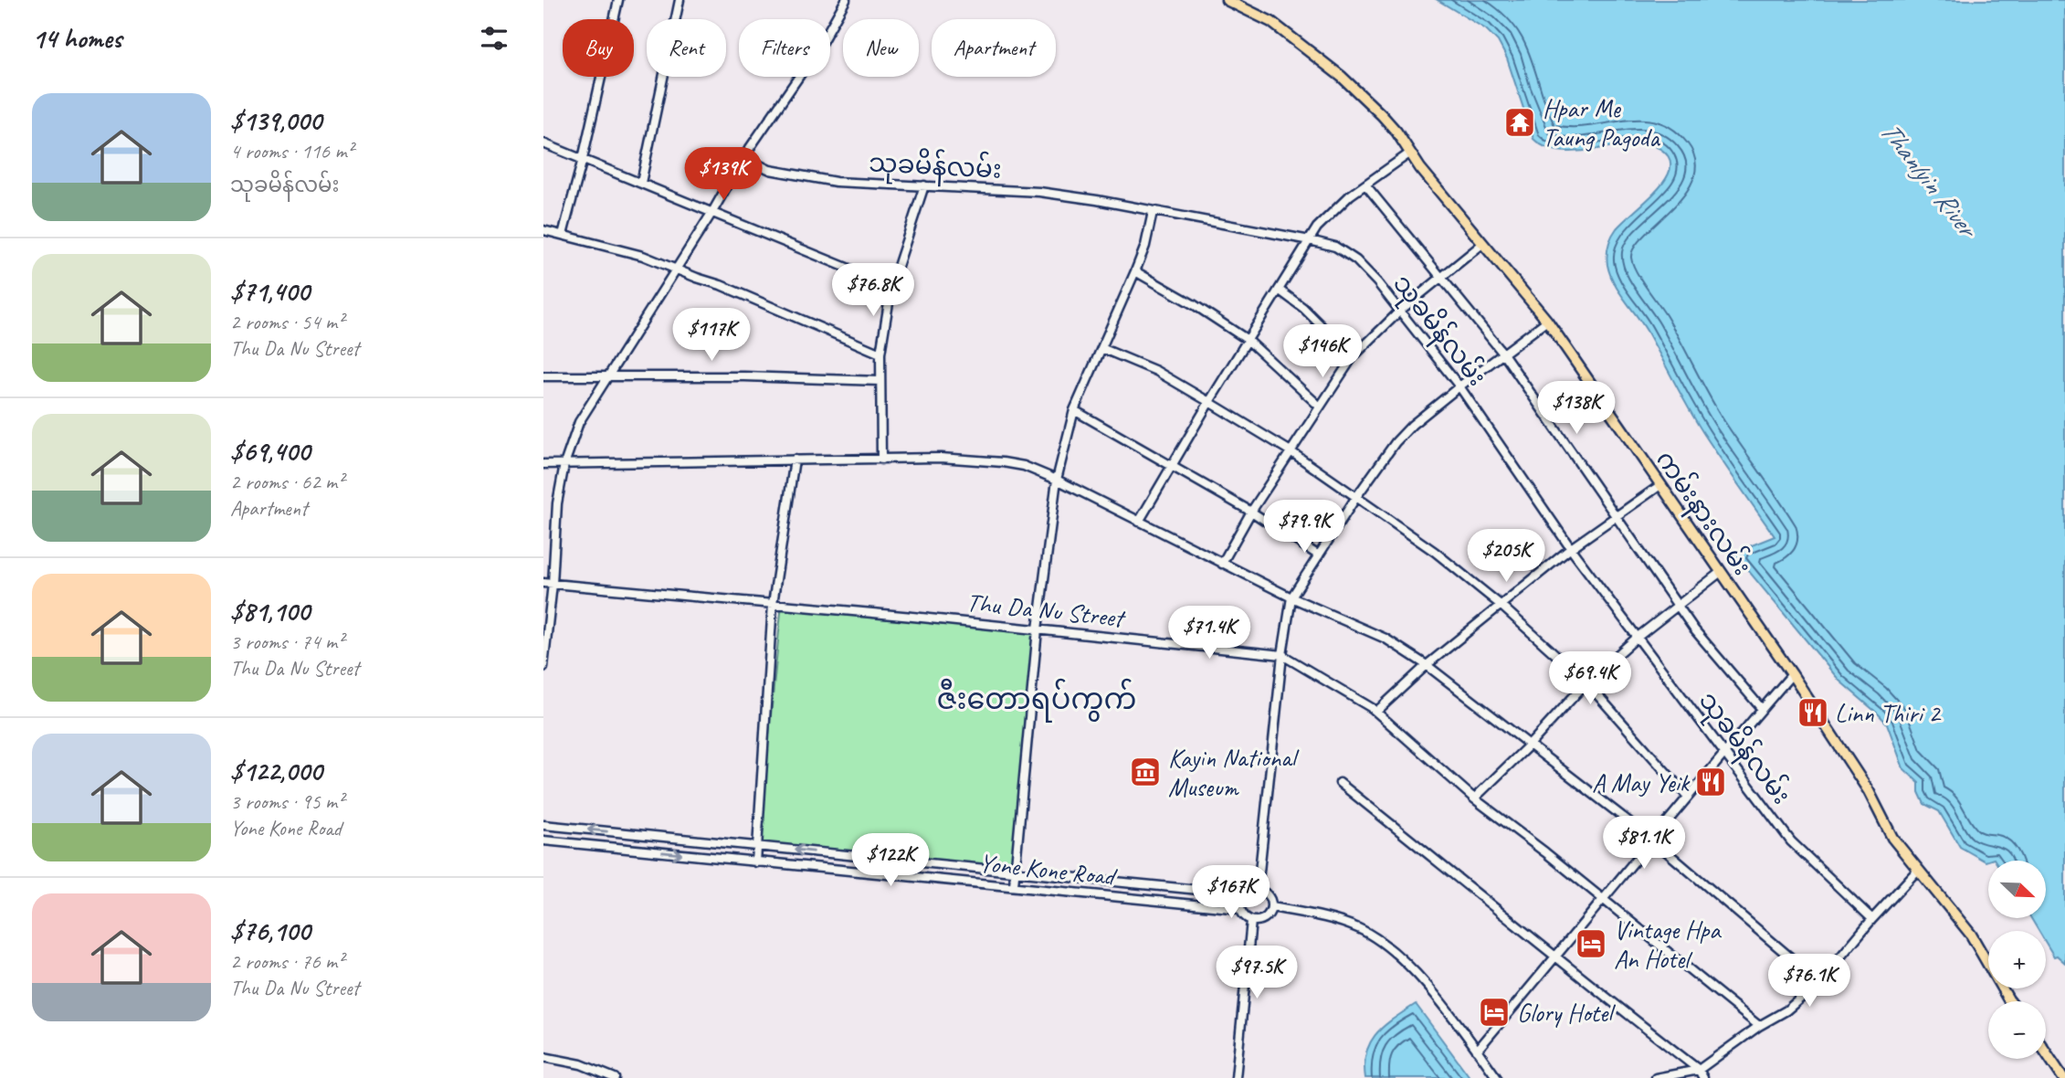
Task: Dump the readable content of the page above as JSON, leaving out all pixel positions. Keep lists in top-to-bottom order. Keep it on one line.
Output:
{"streets":{"main road":["ကမ်းနားလမ်း"],"street":["သုခမိန်လမ်း","Thu Da Nu Street","Yone Kone Road"]},"districts":["ဇီးတောရပ်ကွက်"],"water":["Thanlyin River"],"places":{"temple":["Hpar Me Taung Pagoda"],"restaurant":["Linn Thiri 2","A May Yeik"],"museum":["Kayin National Museum"],"hotel":["Vintage Hpa An Hotel","Glory Hotel"]},"north":"bottom right","page":{"heading":"14 homes","chip":["Buy","Rent","Filters","New","Apartment"],"list":[{"name":"$139,000","note":"4 rooms · 116 m² · သုခမိန်လမ်း"},{"name":"$71,400","note":"2 rooms · 54 m² · Thu Da Nu Street"},{"name":"$69,400","note":"2 rooms · 62 m² · Apartment"},{"name":"$81,100","note":"3 rooms · 74 m² · Thu Da Nu Street"},{"name":"$122,000","note":"3 rooms · 95 m² · Yone Kone Road"},{"name":"$76,100","note":"2 rooms · 76 m² · Thu Da Nu Street"}],"price":["$139K","$76.8K","$117K","$146K","$138K","$79.9K","$205K","$71.4K","$69.4K","$81.1K","$122K","$167K","$97.5K","$76.1K"],"map_buttons":["+","−"]}}
